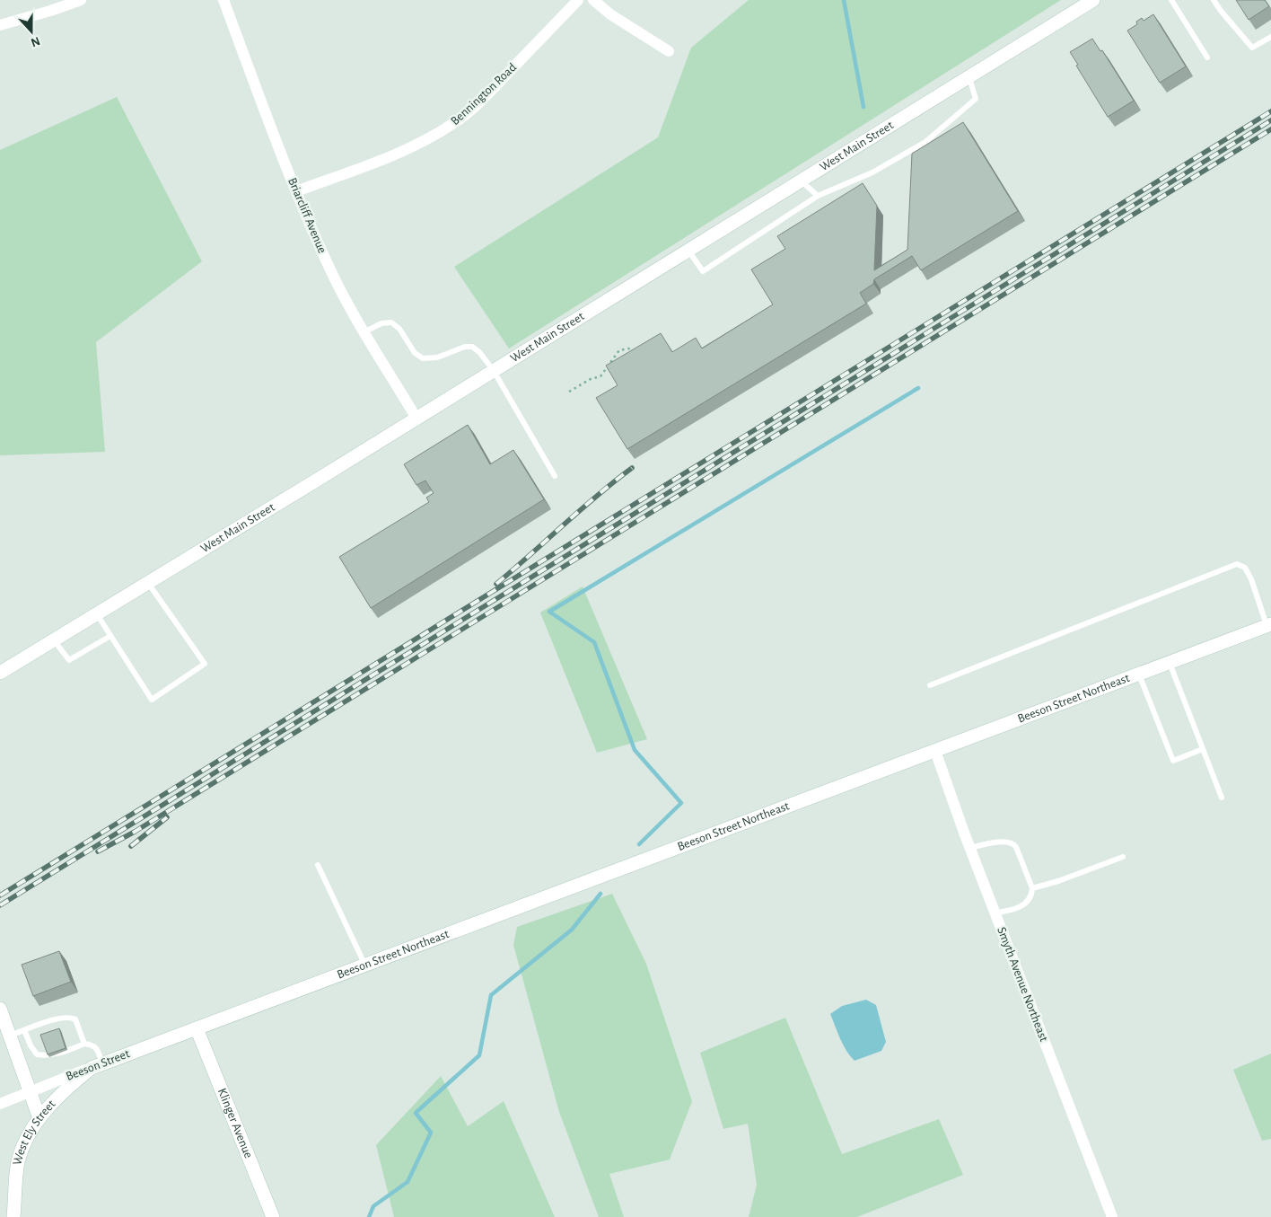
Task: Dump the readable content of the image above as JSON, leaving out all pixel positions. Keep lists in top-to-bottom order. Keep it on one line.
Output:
{"streets":{"street":["Bennington Road","West Main Street","Briarcliff Avenue","Beeson Street Northeast","Smyth Avenue Northeast","Beeson Street","Klinger Avenue","West Ely Street"]},"crossings":[["Bennington Road","Briarcliff Avenue"],["West Main Street","Briarcliff Avenue"],["Beeson Street Northeast","Smyth Avenue Northeast"],["Beeson Street Northeast","Beeson Street"],["Beeson Street Northeast","Klinger Avenue"],["Beeson Street","Klinger Avenue"],["Beeson Street","West Ely Street"]],"north":"bottom"}
